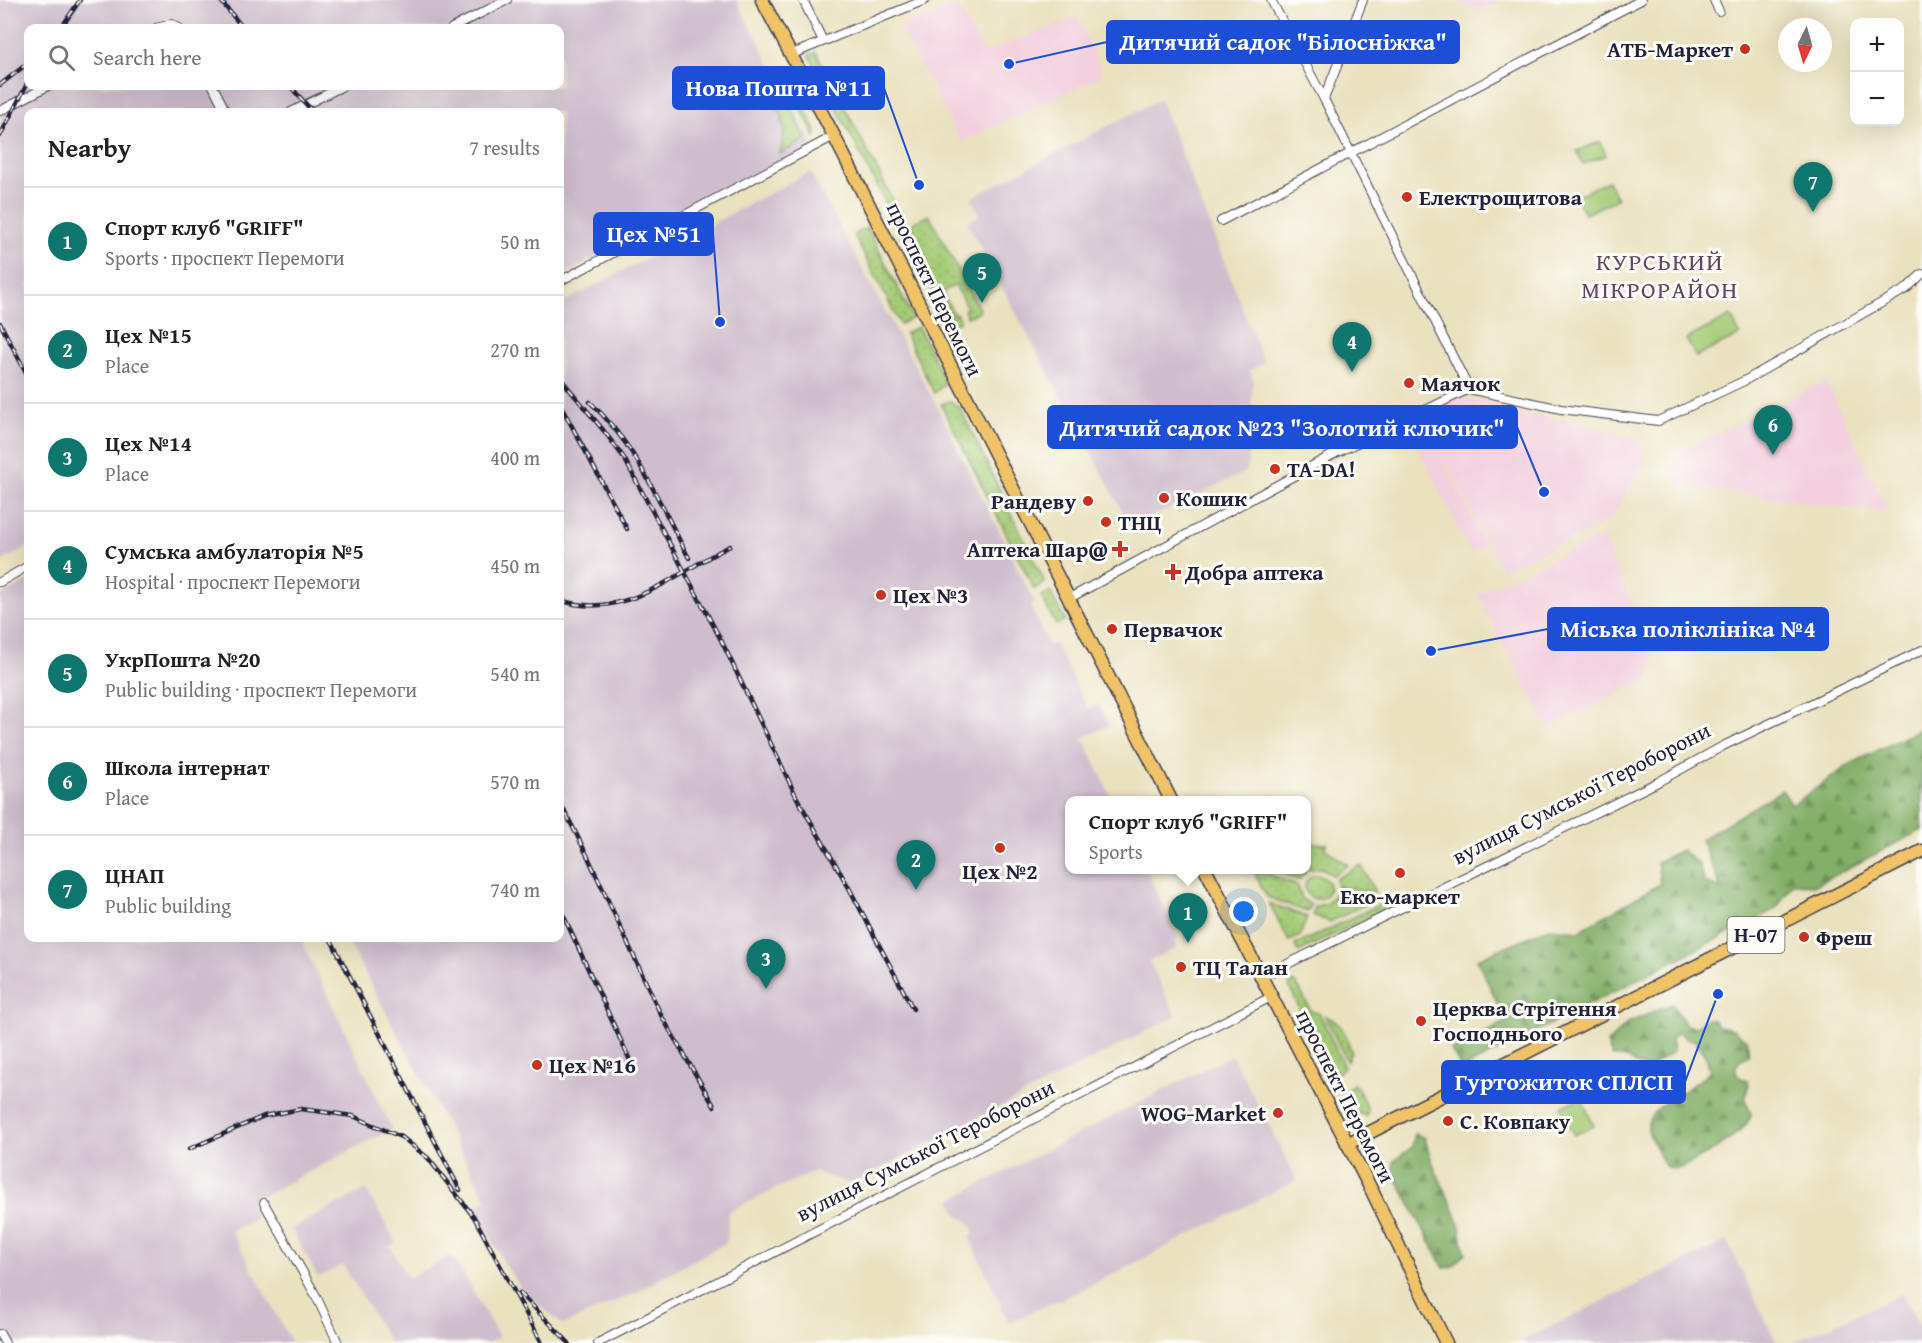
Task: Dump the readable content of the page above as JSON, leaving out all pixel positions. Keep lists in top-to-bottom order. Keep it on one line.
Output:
{"streets":{"main road":["проспект Перемоги","Н-07"],"street":["вулиця Сумської Тероборони"]},"crossings":[["проспект Перемоги","вулиця Сумської Тероборони"],["проспект Перемоги","Н-07"]],"districts":["КУРСЬКИЙ МІКРОРАЙОН"],"places":{"other":["АТБ-Маркет","Дитячий садок \"Білосніжка\"","Нова Пошта №11","Електрощитова","Цех №51","Маячок","TA-DA!","Дитячий садок №23 \"Золотий ключик\"","Кошик","Рандеву","ТНЦ","Цех №3","Первачок","Міська поліклініка №4","Цех №2","Еко-маркет","Фреш","ТЦ Талан","Гуртожиток СПЛСП","Церква Стрітення Господнього","Цех №16","WOG-Market","С. Ковпаку"],"health":["Аптека Шар@","Добра аптека"]},"north":"bottom","page":{"map_buttons":["+","−"],"search":"Search here","heading":["Nearby","7 results"],"pins":["7","5","4","6","2","1","3"],"list":[{"mark":"1","name":"Спорт клуб \"GRIFF\"","note":"Sports · проспект Перемоги","value":"50 m"},{"mark":"2","name":"Цех №15","note":"Place","value":"270 m"},{"mark":"3","name":"Цех №14","note":"Place","value":"400 m"},{"mark":"4","name":"Сумська амбулаторія №5","note":"Hospital · проспект Перемоги","value":"450 m"},{"mark":"5","name":"УкрПошта №20","note":"Public building · проспект Перемоги","value":"540 m"},{"mark":"6","name":"Школа інтернат","note":"Place","value":"570 m"},{"mark":"7","name":"ЦНАП","note":"Public building","value":"740 m"}],"popup":["Спорт клуб \"GRIFF\"","Sports"]}}
